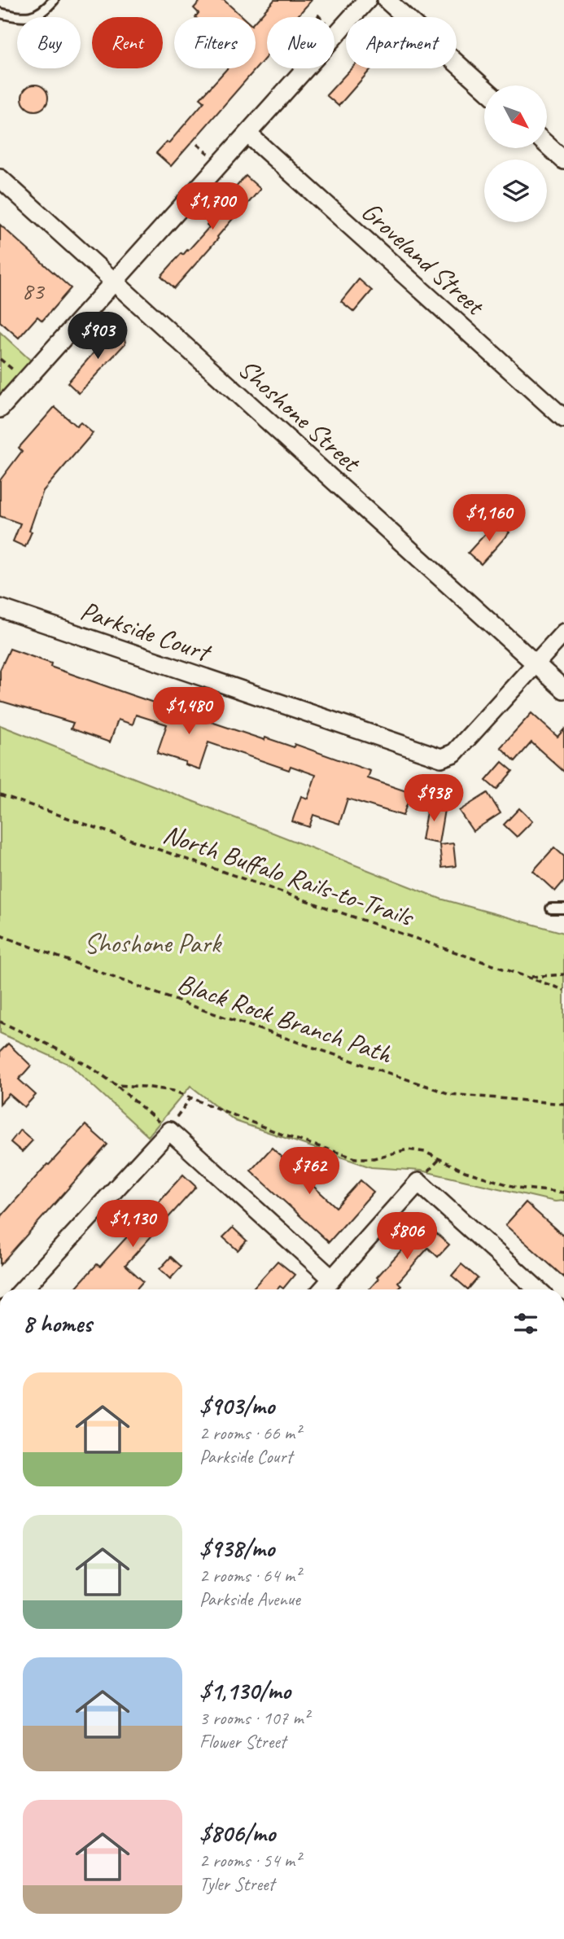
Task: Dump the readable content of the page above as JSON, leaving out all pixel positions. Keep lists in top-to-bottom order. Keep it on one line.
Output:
{"streets":{"street":["Groveland Street","Shoshone Street","Parkside Court"],"path":["North Buffalo Rails-to-Trails","Black Rock Branch Path"]},"crossings":[["Shoshone Street","Parkside Court"]],"parks":["Shoshone Park"],"house_numbers":["83"],"north":"bottom right","page":{"chip":["Buy","Rent","Filters","New","Apartment"],"price":["$1,700","$903","$1,160","$1,480","$938","$762","$1,130","$806"],"heading":"8 homes","list":[{"name":"$903/mo","note":"2 rooms · 66 m² · Parkside Court"},{"name":"$938/mo","note":"2 rooms · 64 m² · Parkside Avenue"},{"name":"$1,130/mo","note":"3 rooms · 107 m² · Flower Street"},{"name":"$806/mo","note":"2 rooms · 54 m² · Tyler Street"}]}}
